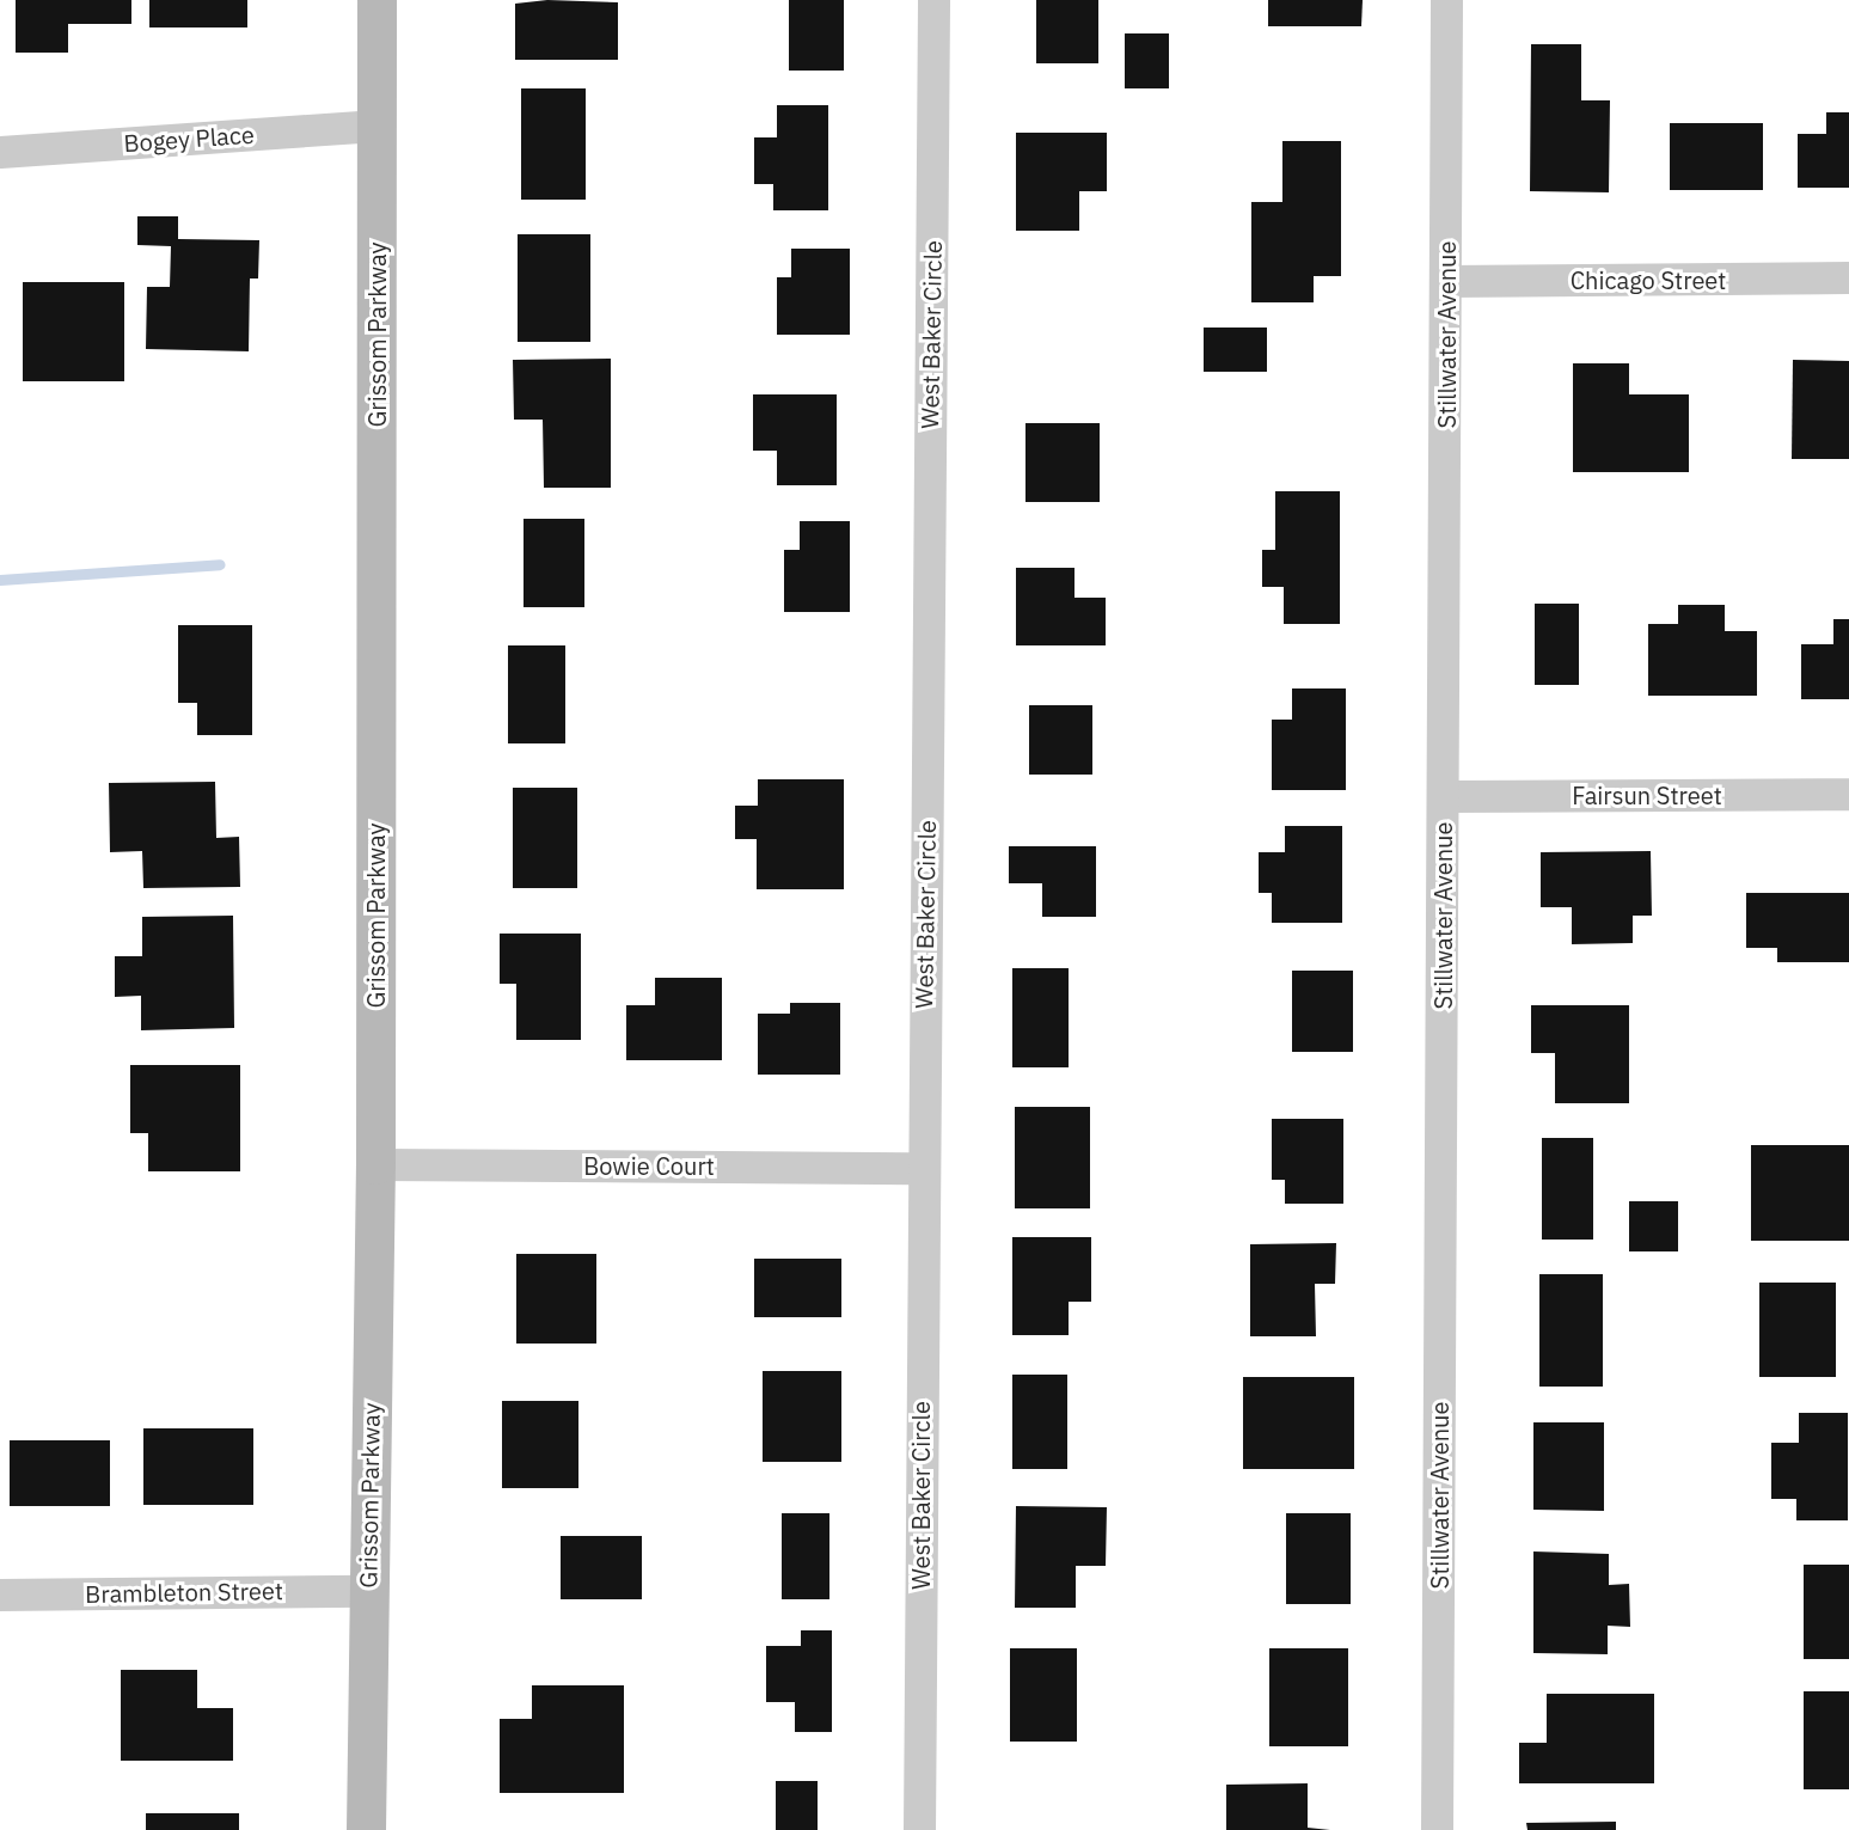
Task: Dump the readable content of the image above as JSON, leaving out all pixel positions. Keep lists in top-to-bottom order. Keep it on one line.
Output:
{"streets":{"main road":["Grissom Parkway"],"street":["Bogey Place","Chicago Street","West Baker Circle","Stillwater Avenue","Fairsun Street","Bowie Court","Brambleton Street"]},"crossings":[["Bogey Place","Grissom Parkway"],["Chicago Street","Stillwater Avenue"],["Grissom Parkway","Bowie Court"],["Grissom Parkway","Brambleton Street"],["West Baker Circle","Bowie Court"],["Stillwater Avenue","Fairsun Street"]]}
